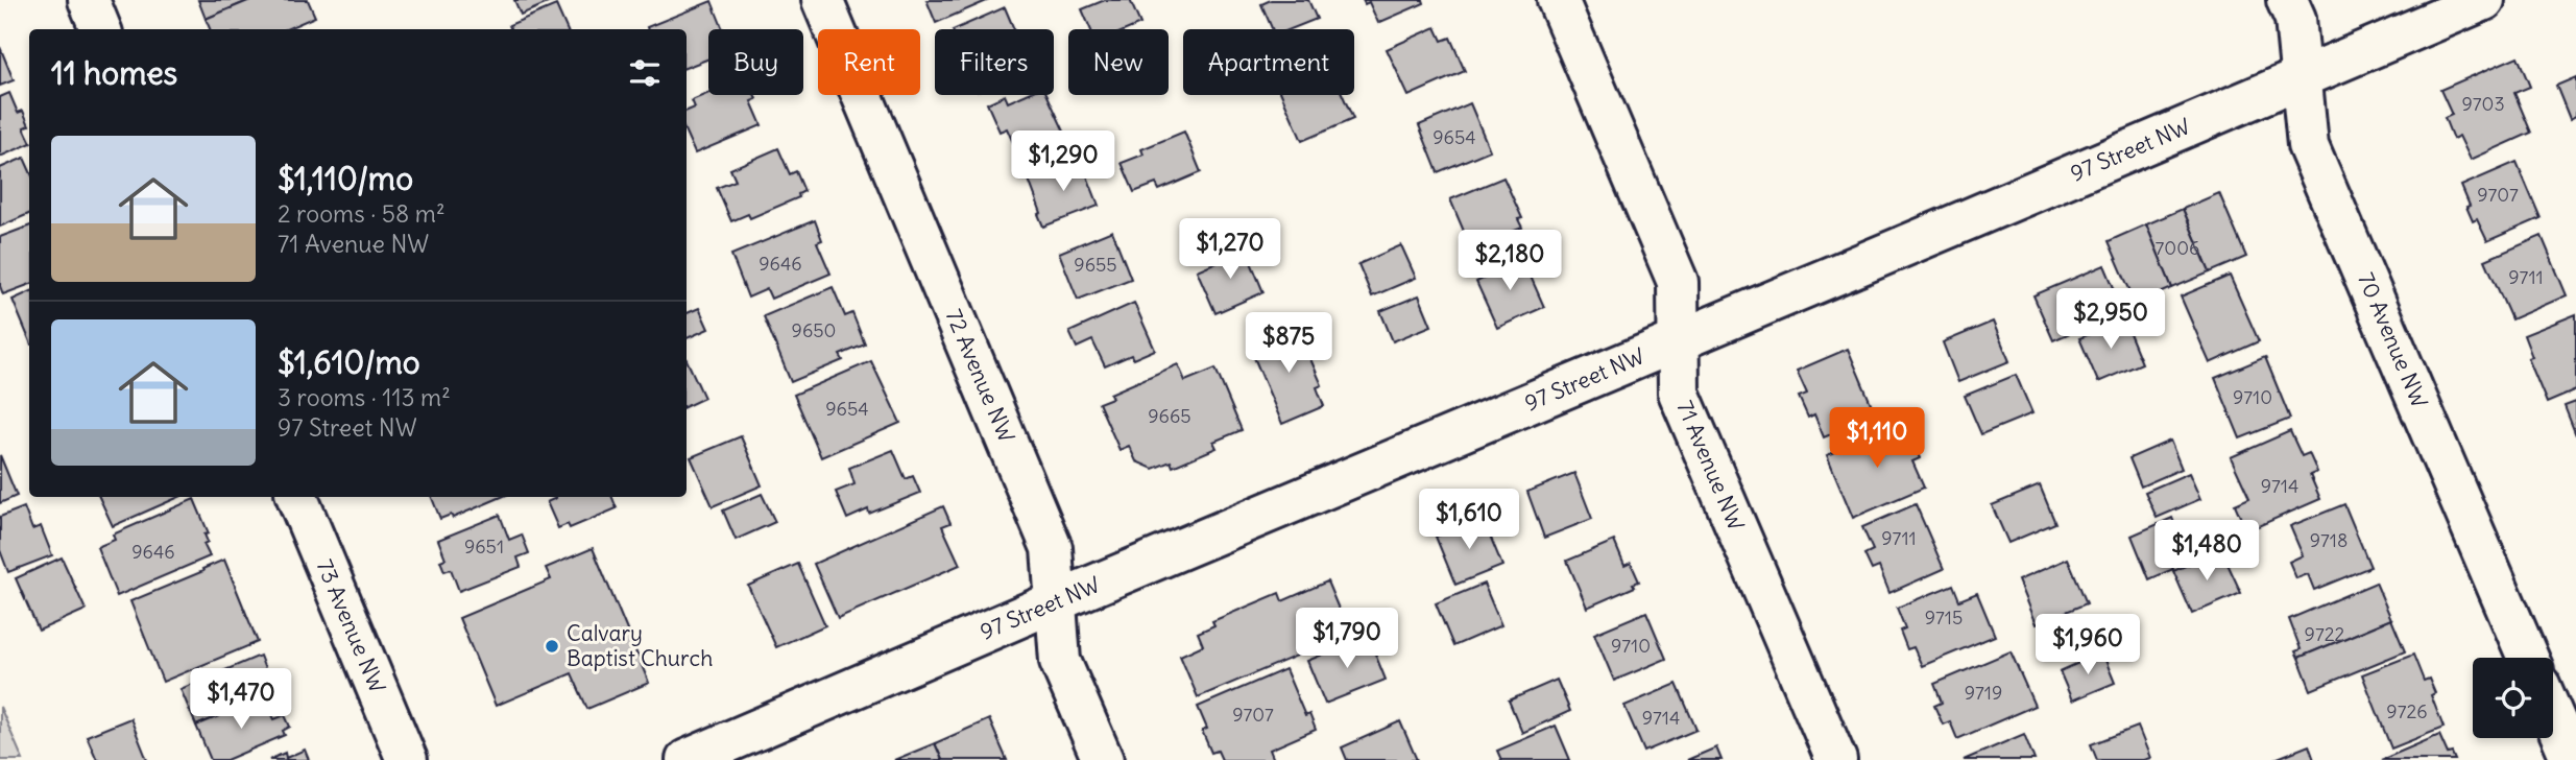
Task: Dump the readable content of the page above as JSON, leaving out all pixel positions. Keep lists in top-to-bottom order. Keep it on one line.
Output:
{"streets":{"street":["97 Street NW","70 Avenue NW","72 Avenue NW","71 Avenue NW","73 Avenue NW"]},"crossings":[["97 Street NW","70 Avenue NW"],["97 Street NW","72 Avenue NW"],["97 Street NW","71 Avenue NW"]],"places":["Calvary Baptist Church"],"house_numbers":["9703","9654","9707","7006","9646","9655","9711","9650","9710","9654","9665","9714","9711","9718","9651","9646","9715","9722","9710","9719","9726","9707","9714"],"page":{"chip":["Buy","Rent","Filters","New","Apartment"],"heading":"11 homes","list":[{"name":"$1,110/mo","note":"2 rooms · 58 m² · 71 Avenue NW"},{"name":"$1,610/mo","note":"3 rooms · 113 m² · 97 Street NW"}],"price":["$1,290","$1,270","$2,180","$2,950","$875","$1,110","$1,610","$1,480","$1,790","$1,960","$1,470"]}}
